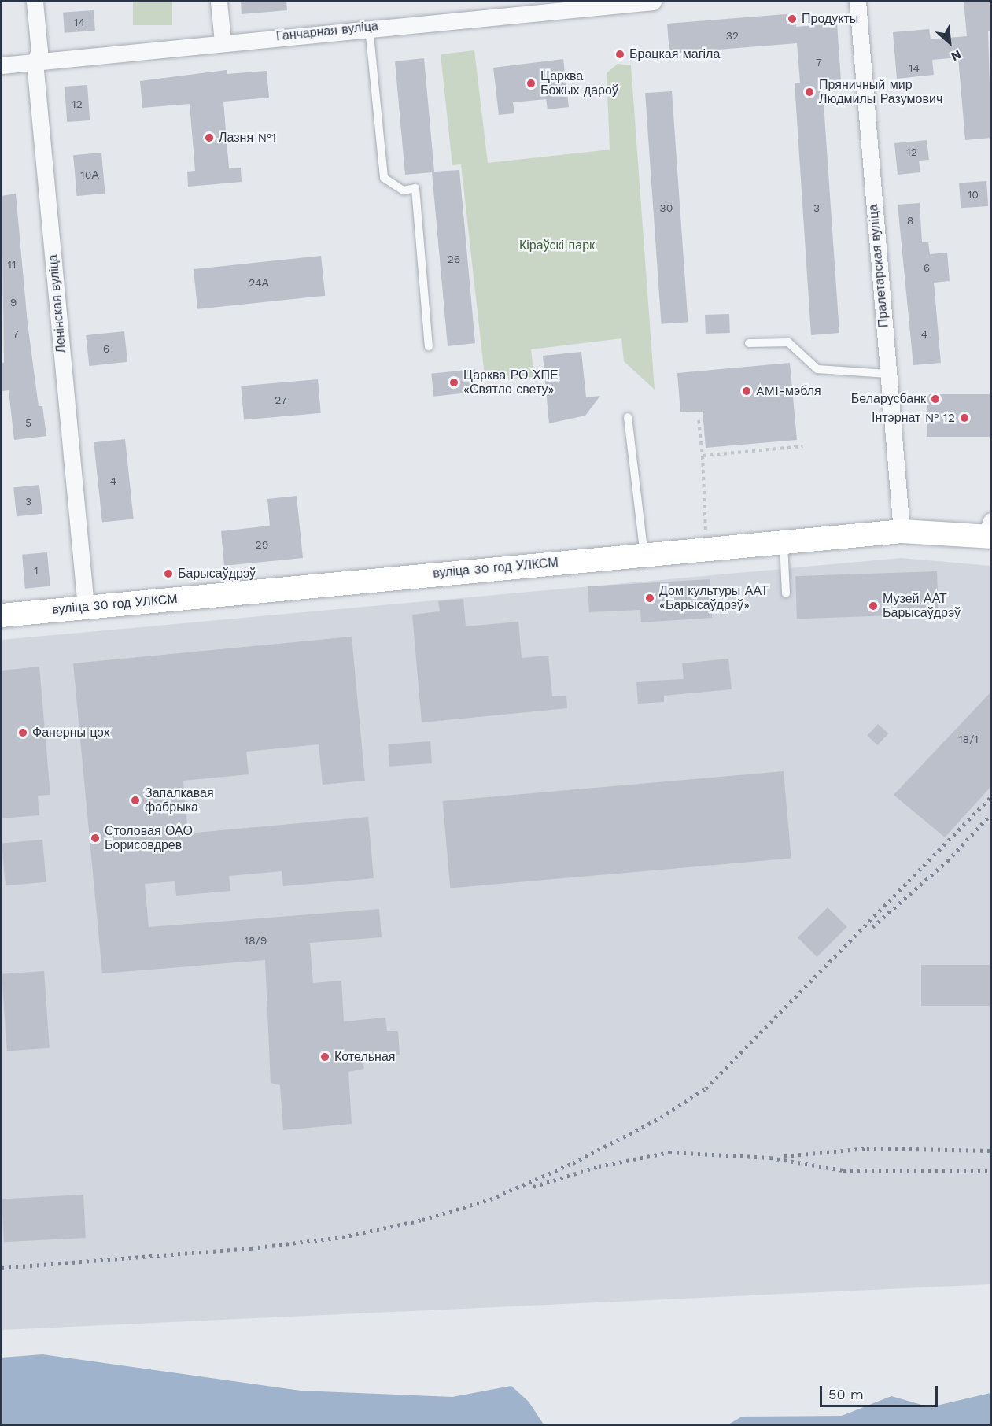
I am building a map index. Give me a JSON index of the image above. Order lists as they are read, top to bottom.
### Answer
{
  "streets": {
    "main road": ["вуліца 30 год УЛКСМ"],
    "street": ["Ганчарная вуліца", "Пралетарская вуліца", "Ленінская вуліца"]
  },
  "crossings": [
    ["Ганчарная вуліца", "Ленінская вуліца"],
    ["Пралетарская вуліца", "вуліца 30 год УЛКСМ"],
    ["Ленінская вуліца", "вуліца 30 год УЛКСМ"]
  ],
  "parks": ["Кіраўскі парк"],
  "places": [
    "Продукты",
    "Брацкая магіла",
    "Царква Божых дароў",
    "Пряничный мир Людмилы Разумович",
    "Лазня №1",
    "Царква РО ХПЕ «Святло свету»",
    "AMI-мэбля",
    "Беларусбанк",
    "Інтэрнат № 12",
    "Барысаўдрэў",
    "Дом культуры ААТ «Барысаўдрэў»",
    "Музей ААТ Барысаўдрэў",
    "Фанерны цэх",
    "Запалкавая фабрыка",
    "Столовая ОАО Борисовдрев",
    "Котельная"
  ],
  "house_numbers": [
    "14",
    "32",
    "7",
    "14",
    "12",
    "12",
    "10А",
    "10",
    "30",
    "3",
    "8",
    "26",
    "11",
    "6",
    "24А",
    "9",
    "7",
    "4",
    "6",
    "27",
    "5",
    "4",
    "3",
    "29",
    "1",
    "18/1",
    "18/9"
  ],
  "scale_bar": "50 m",
  "north": "bottom right"
}
